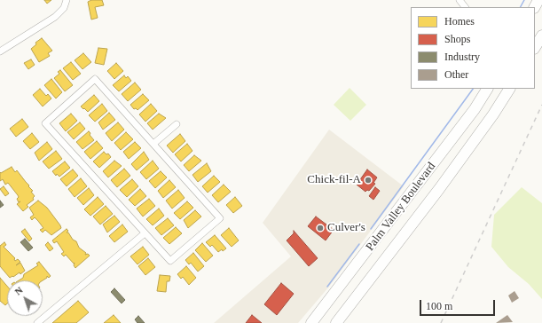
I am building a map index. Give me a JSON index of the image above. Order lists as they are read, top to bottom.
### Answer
{
  "streets": {
    "highway": ["Palm Valley Boulevard"]
  },
  "places": ["Chick-fil-A", "Culver's"],
  "legend": [
    "Homes",
    "Shops",
    "Industry",
    "Other"
  ],
  "scale_bar": "100 m",
  "north": "top left"
}
